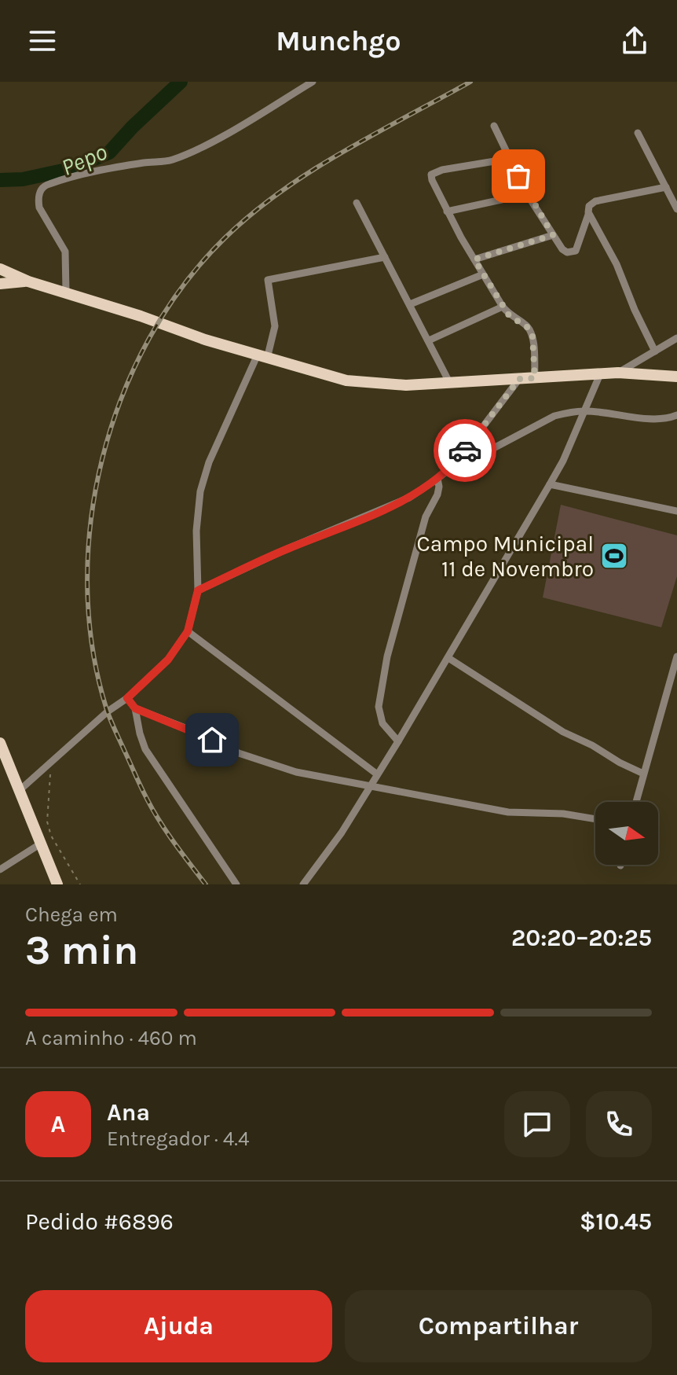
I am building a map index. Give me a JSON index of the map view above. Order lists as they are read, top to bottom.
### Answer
{
  "water": ["Pepo"],
  "places": {
    "sports": ["Campo Municipal 11 de Novembro"]
  },
  "north": "right",
  "page": {
    "header": "Munchgo",
    "heading": ["3 min", "Chega em", "20:20–20:25"],
    "panel": [
      "Ana",
      "Entregador · 4.4",
      "Pedido #6896",
      "$10.45"
    ],
    "bar": "A caminho · 460 m",
    "round": "A",
    "buttons": ["Ajuda", "Compartilhar"]
  }
}
